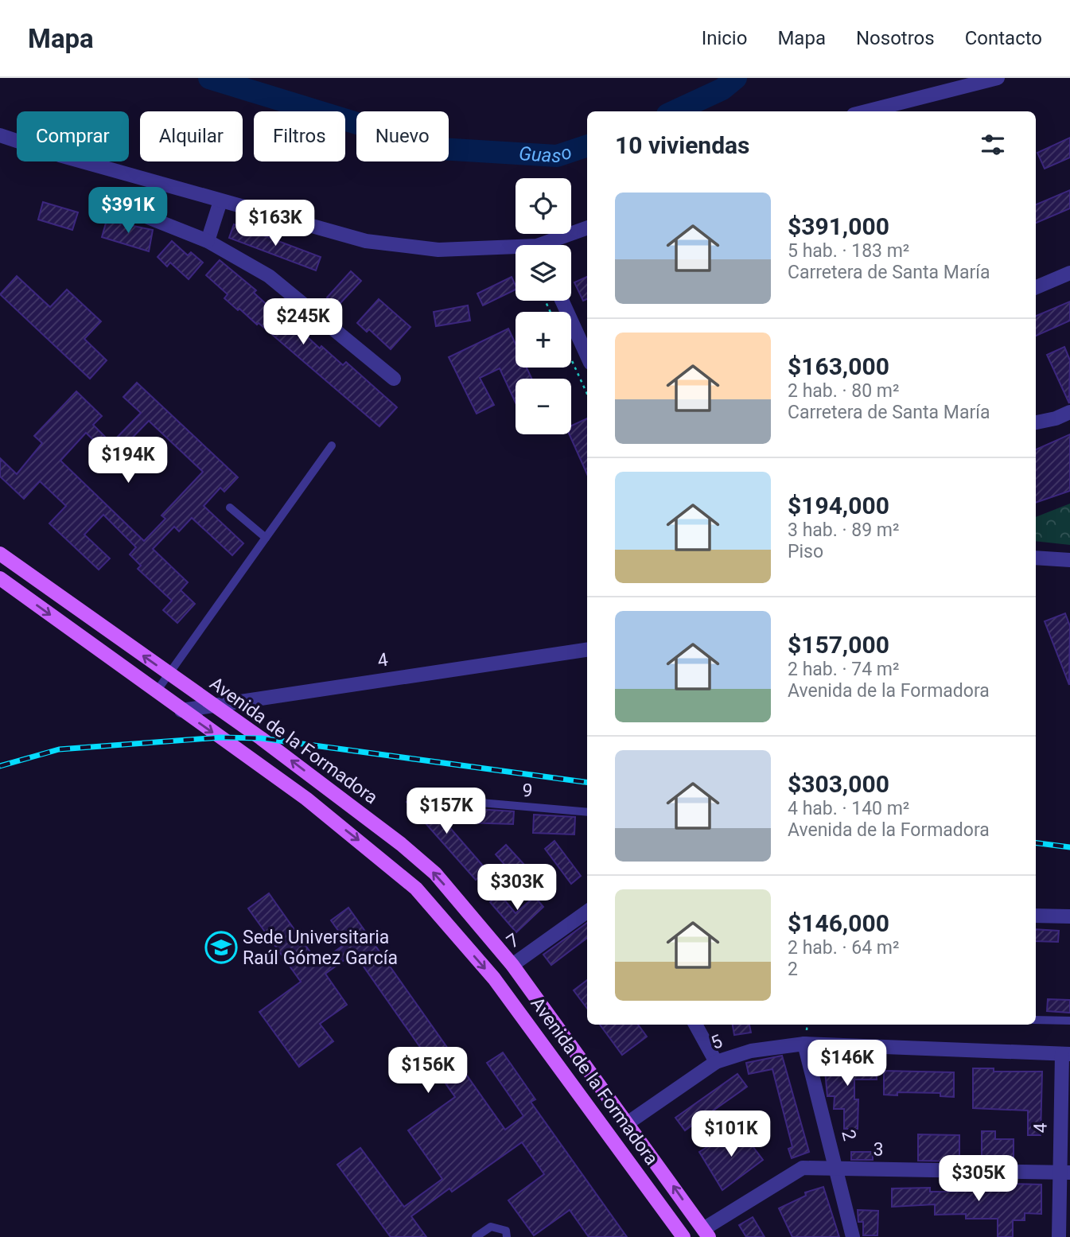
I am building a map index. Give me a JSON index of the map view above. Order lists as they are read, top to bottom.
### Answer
{
  "streets": {
    "main road": ["Avenida de la Formadora"],
    "street": [
      "4",
      "7",
      "5",
      "2",
      "3"
    ],
    "lane": ["9"]
  },
  "crossings": [
    ["4", "Avenida de la Formadora"],
    ["4", "5"],
    ["4", "3"],
    ["Avenida de la Formadora", "7"],
    ["Avenida de la Formadora", "5"],
    ["Avenida de la Formadora", "3"],
    ["5", "2"],
    ["2", "3"]
  ],
  "water": ["Guaso"],
  "places": {
    "school or university": ["Sede Universitaria Raúl Gómez García"]
  },
  "page": {
    "header": "Mapa",
    "nav": [
      "Inicio",
      "Mapa",
      "Nosotros",
      "Contacto"
    ],
    "chip": [
      "Comprar",
      "Alquilar",
      "Filtros",
      "Nuevo"
    ],
    "heading": "10 viviendas",
    "map_buttons": ["+", "−"],
    "list": [
      {
        "name": "$391,000",
        "note": "5 hab. · 183 m² · Carretera de Santa María"
      },
      {
        "name": "$163,000",
        "note": "2 hab. · 80 m² · Carretera de Santa María"
      },
      {
        "name": "$194,000",
        "note": "3 hab. · 89 m² · Piso"
      },
      {
        "name": "$157,000",
        "note": "2 hab. · 74 m² · Avenida de la Formadora"
      },
      {
        "name": "$303,000",
        "note": "4 hab. · 140 m² · Avenida de la Formadora"
      },
      {
        "name": "$146,000",
        "note": "2 hab. · 64 m² · 2"
      }
    ],
    "price": [
      "$391K",
      "$163K",
      "$245K",
      "$194K",
      "$157K",
      "$303K",
      "$146K",
      "$156K",
      "$101K",
      "$305K"
    ]
  }
}
